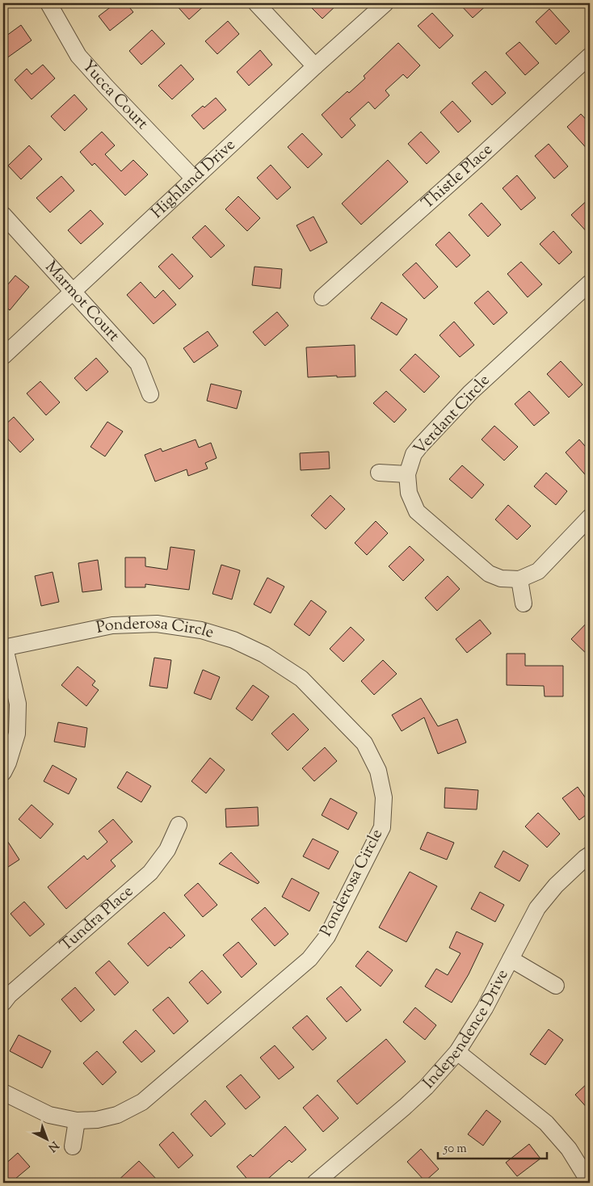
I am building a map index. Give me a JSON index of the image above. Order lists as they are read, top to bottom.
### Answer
{
  "streets": {
    "street": [
      "Yucca Court",
      "Thistle Place",
      "Highland Drive",
      "Marmot Court",
      "Verdant Circle",
      "Ponderosa Circle",
      "Tundra Place",
      "Independence Drive"
    ]
  },
  "crossings": [
    ["Yucca Court", "Highland Drive"],
    ["Highland Drive", "Marmot Court"]
  ],
  "scale_bar": "50 m",
  "north": "bottom right"
}
